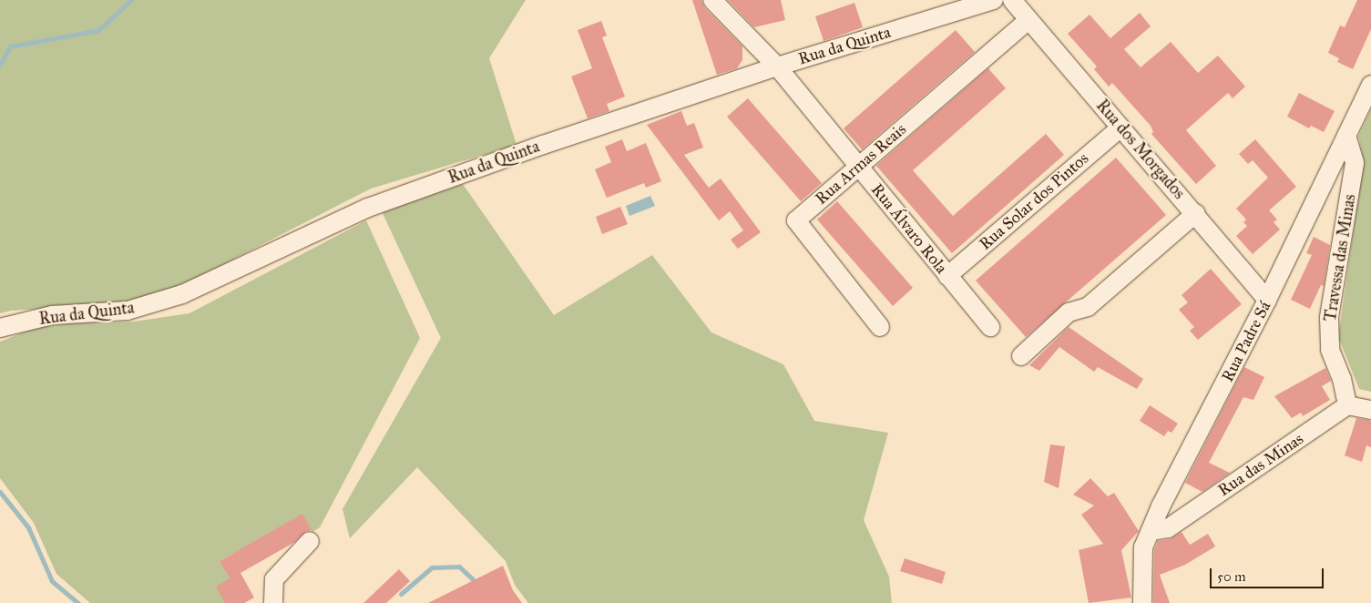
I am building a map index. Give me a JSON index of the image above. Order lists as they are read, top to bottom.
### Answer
{
  "streets": {
    "street": [
      "Rua da Quinta",
      "Rua dos Morgados",
      "Rua Armas Reais",
      "Rua Solar dos Pintos",
      "Rua Álvaro Rola",
      "Travessa das Minas",
      "Rua Padre Sá",
      "Rua das Minas"
    ]
  },
  "crossings": [
    ["Rua da Quinta", "Rua Álvaro Rola"],
    ["Rua dos Morgados", "Rua Armas Reais"],
    ["Rua dos Morgados", "Rua Solar dos Pintos"],
    ["Rua dos Morgados", "Rua Padre Sá"],
    ["Rua Armas Reais", "Rua Álvaro Rola"],
    ["Rua Solar dos Pintos", "Rua Álvaro Rola"],
    ["Travessa das Minas", "Rua Padre Sá"],
    ["Travessa das Minas", "Rua das Minas"],
    ["Rua Padre Sá", "Rua das Minas"]
  ],
  "scale_bar": "50 m"
}
